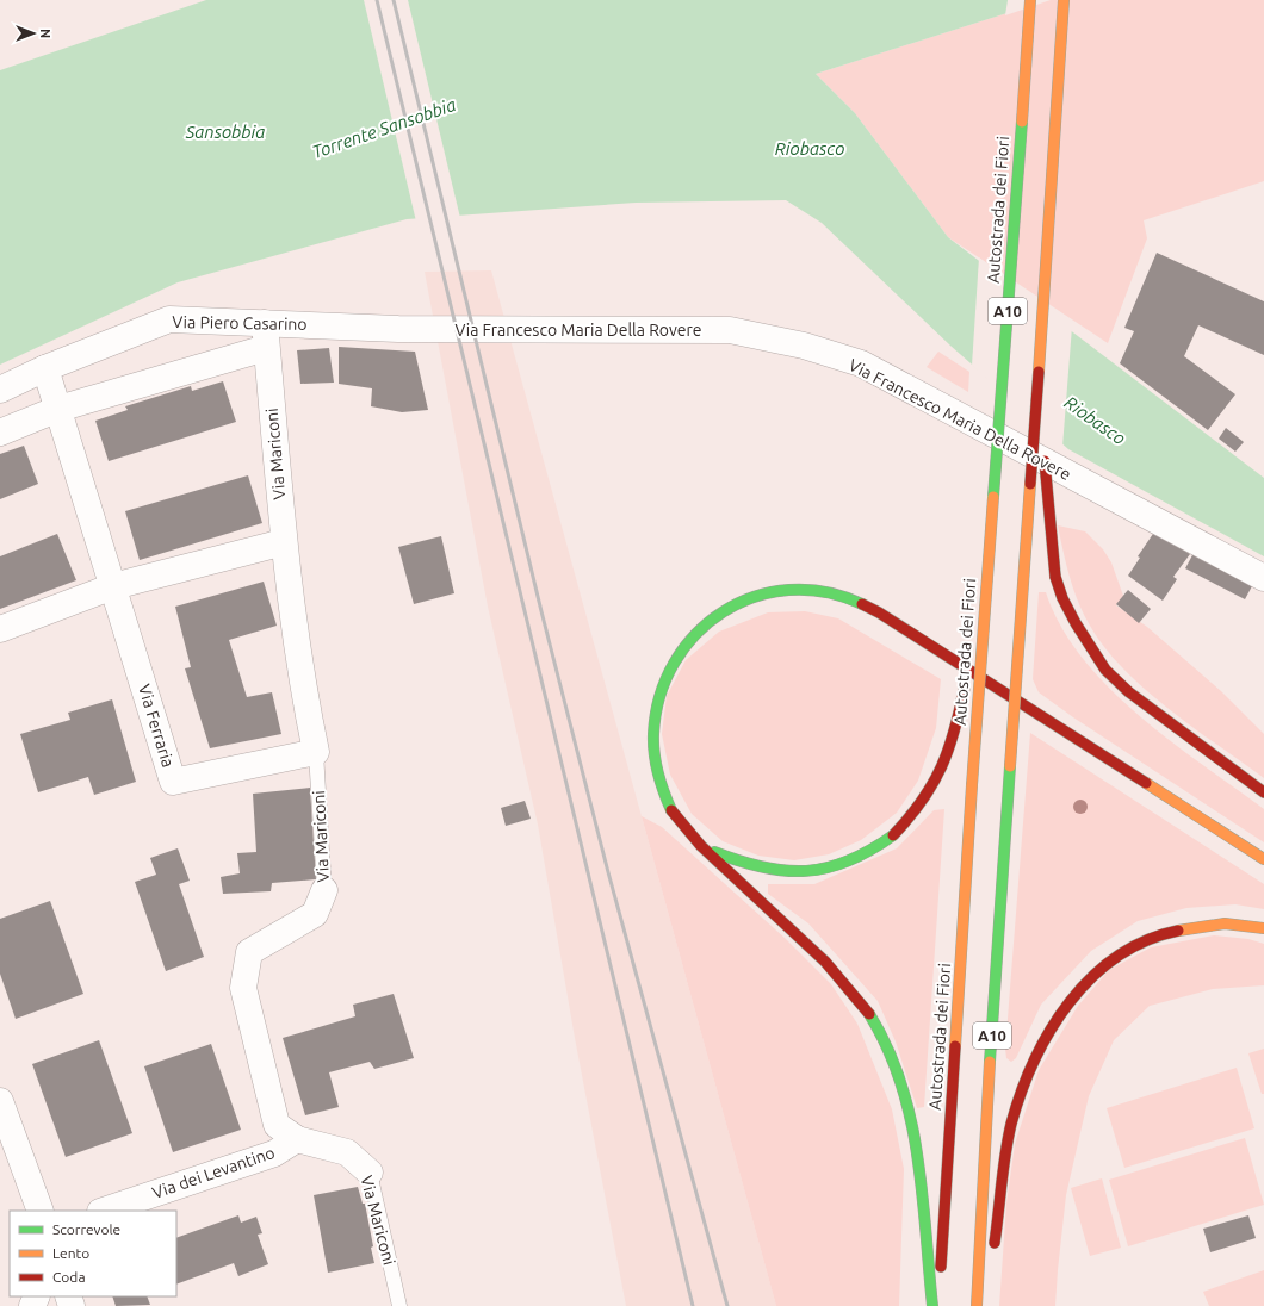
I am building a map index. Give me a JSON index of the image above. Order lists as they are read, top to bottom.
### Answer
{
  "streets": {
    "highway": ["Autostrada dei Fiori", "A10"],
    "street": [
      "Via Piero Casarino",
      "Via Francesco Maria Della Rovere",
      "Via Mariconi",
      "Via Ferraria",
      "Via dei Levantino"
    ]
  },
  "crossings": [
    ["Via Piero Casarino", "Via Francesco Maria Della Rovere"],
    ["Via Piero Casarino", "Via Mariconi"],
    ["Via Piero Casarino", "Via Ferraria"],
    ["Via Mariconi", "Via Ferraria"],
    ["Via Mariconi", "Via dei Levantino"]
  ],
  "water": ["Torrente Sansobbia", "Sansobbia", "Riobasco"],
  "legend": ["Scorrevole", "Lento", "Coda"],
  "north": "right"
}
